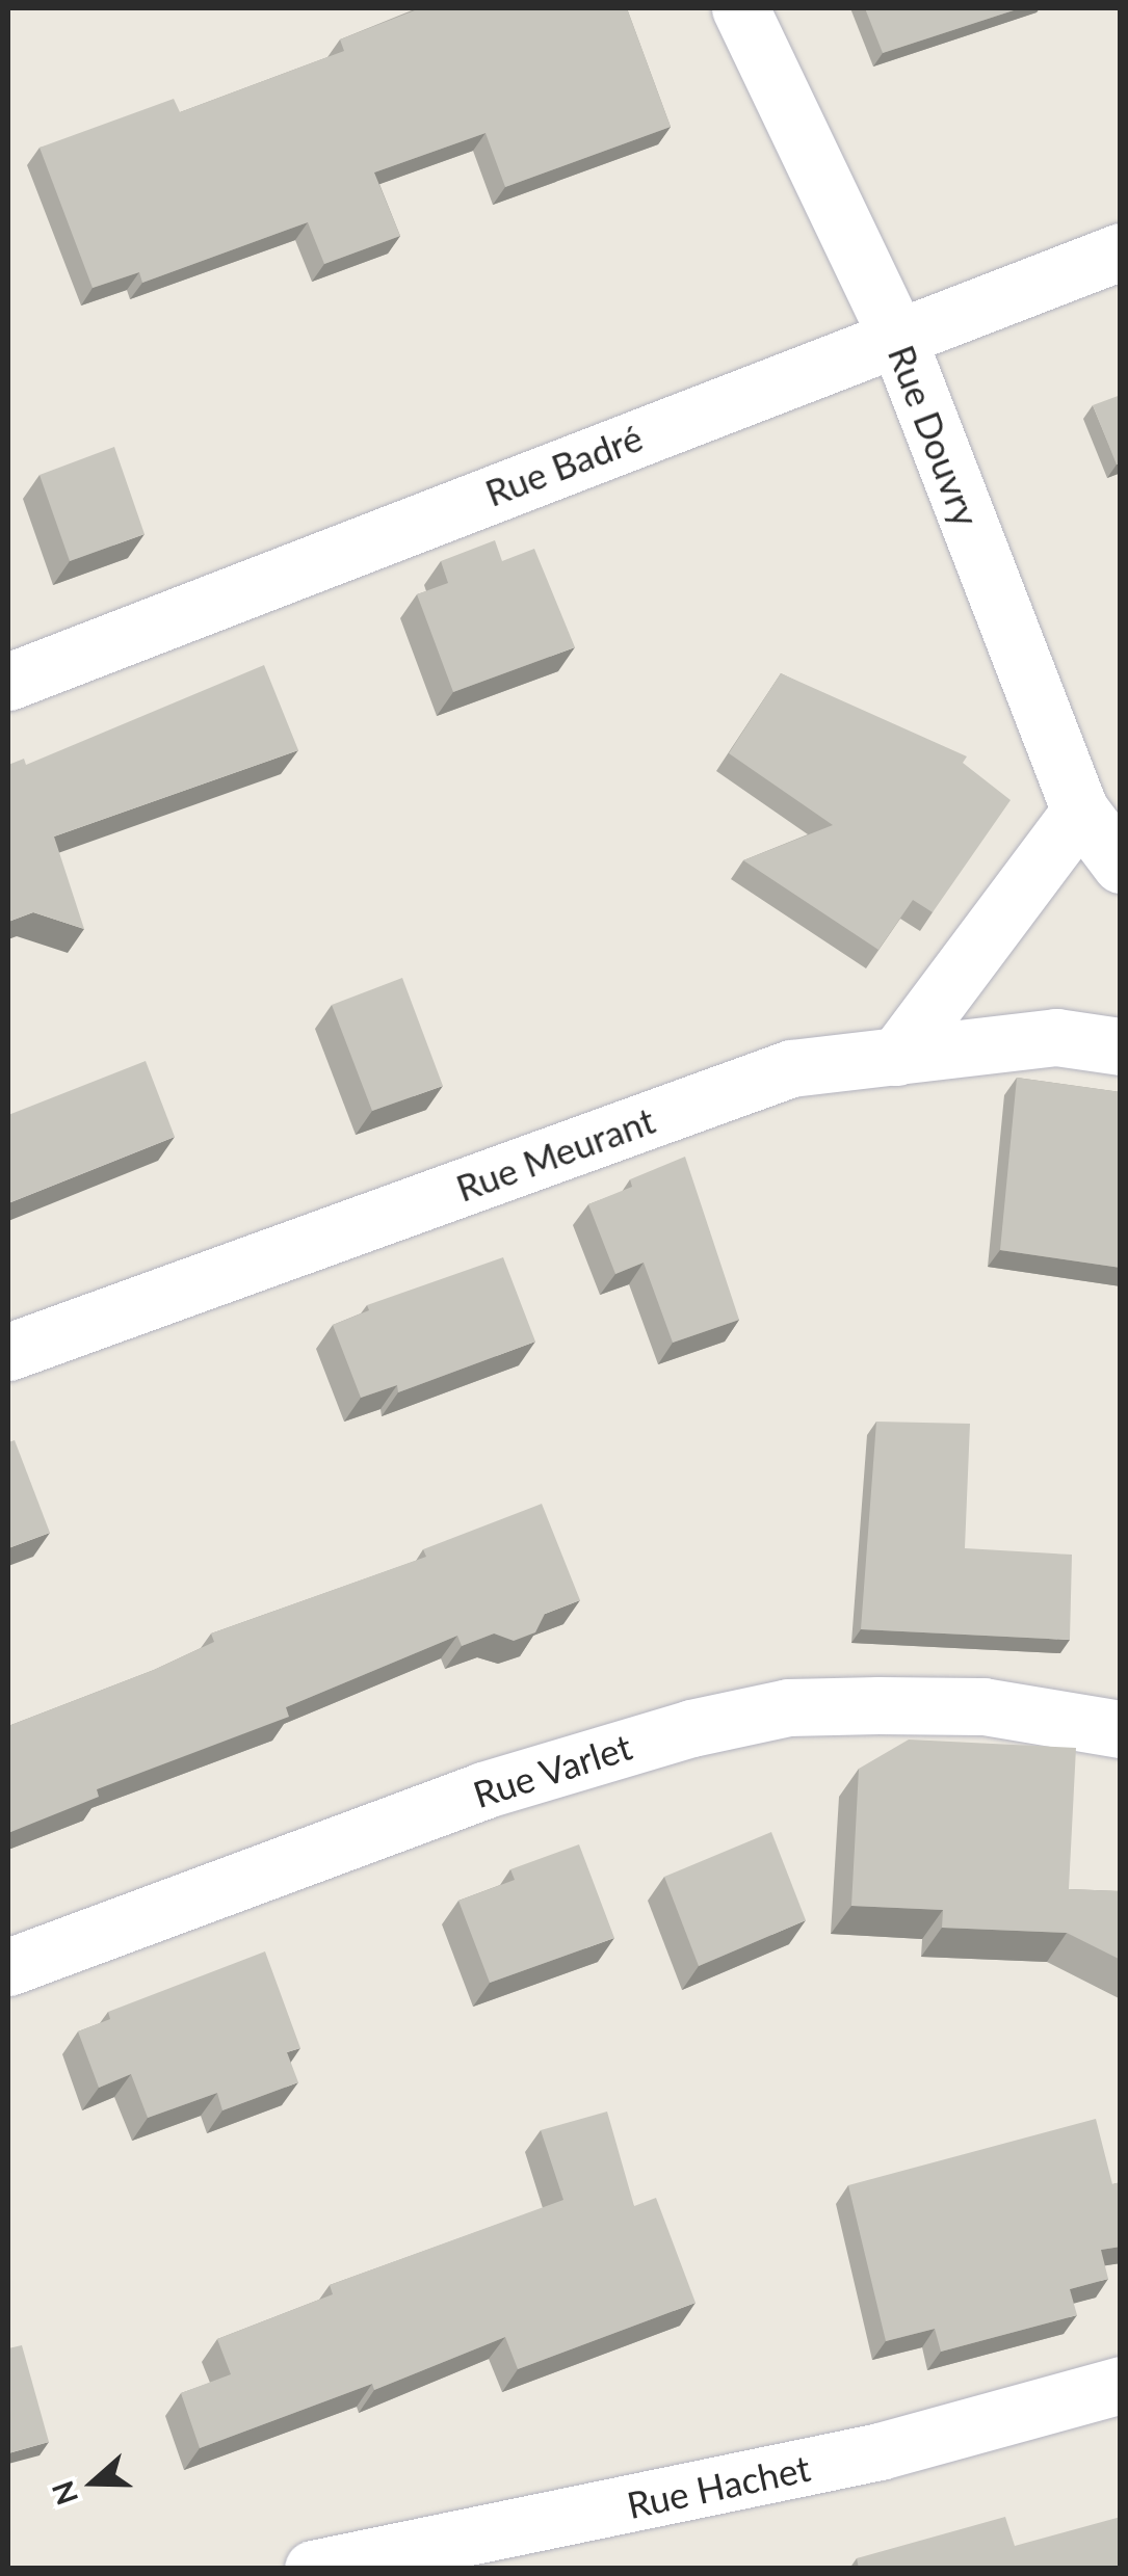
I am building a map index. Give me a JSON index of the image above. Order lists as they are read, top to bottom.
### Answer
{
  "streets": {
    "street": [
      "Rue Douvry",
      "Rue Badré",
      "Rue Meurant",
      "Rue Varlet",
      "Rue Hachet"
    ]
  },
  "crossings": [
    ["Rue Douvry", "Rue Badré"]
  ],
  "north": "left"
}
